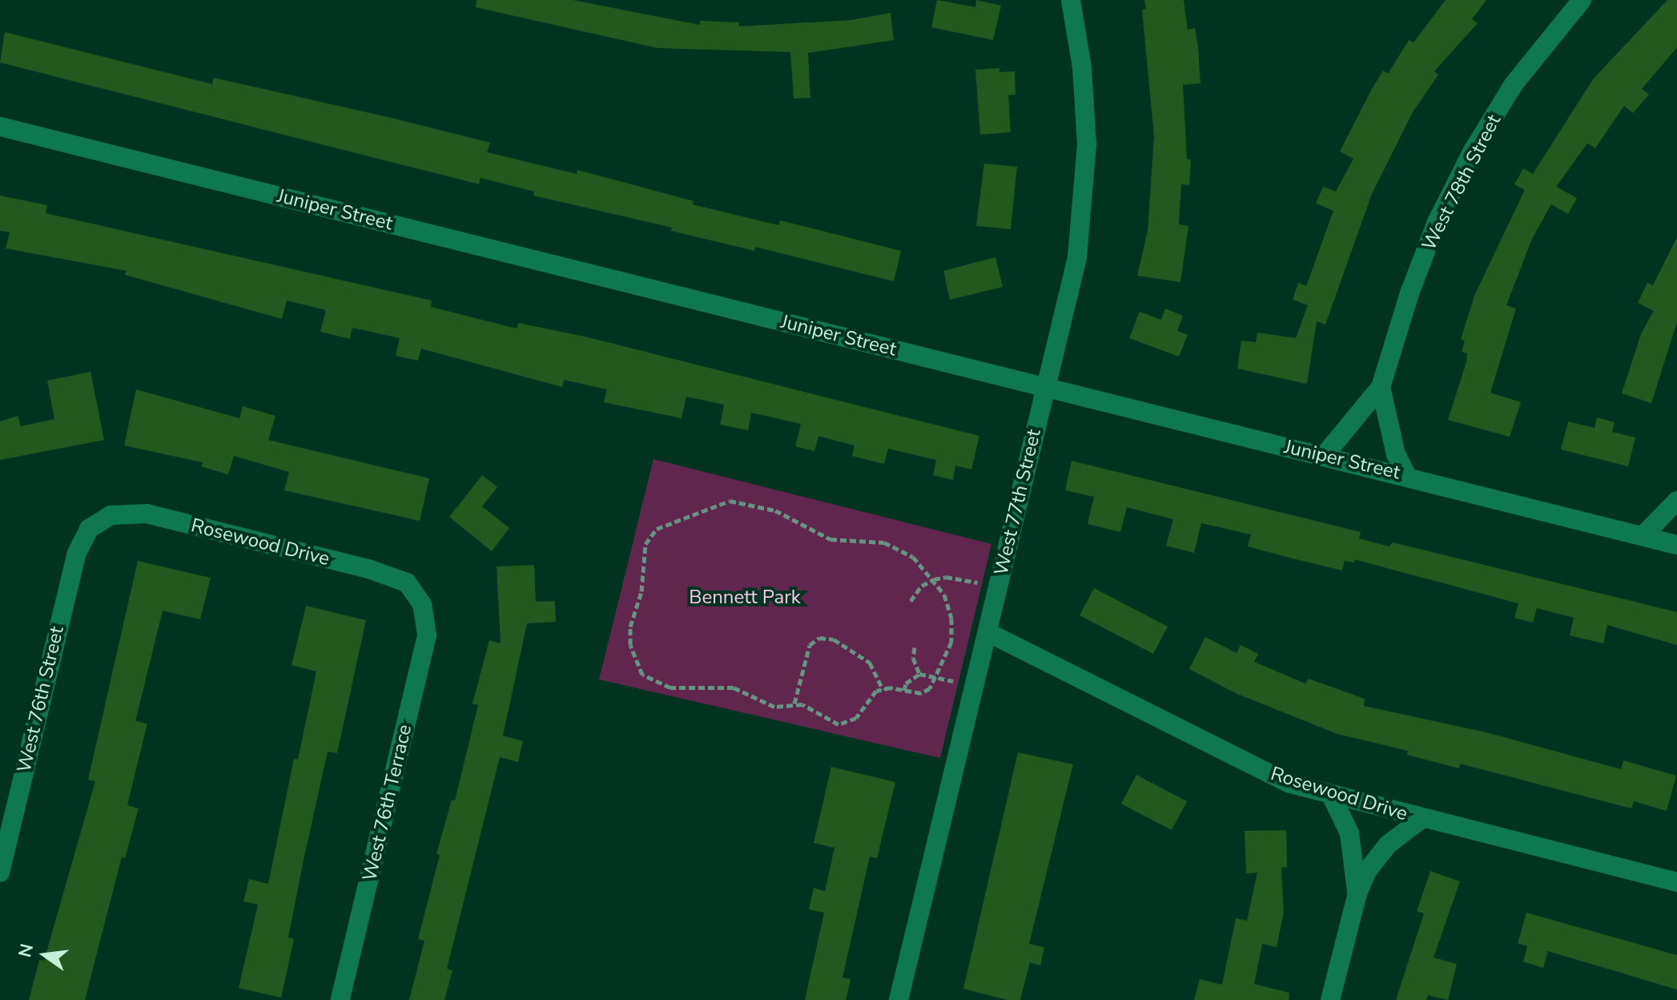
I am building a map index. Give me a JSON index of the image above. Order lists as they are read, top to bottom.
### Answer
{
  "streets": {
    "street": [
      "West 78th Street",
      "Juniper Street",
      "West 77th Street",
      "Rosewood Drive",
      "West 76th Street",
      "West 76th Terrace"
    ]
  },
  "crossings": [
    ["West 78th Street", "Juniper Street"],
    ["Juniper Street", "West 77th Street"],
    ["West 77th Street", "Rosewood Drive"],
    ["Rosewood Drive", "West 76th Street"],
    ["Rosewood Drive", "West 76th Terrace"]
  ],
  "parks": ["Bennett Park"],
  "north": "left"
}
